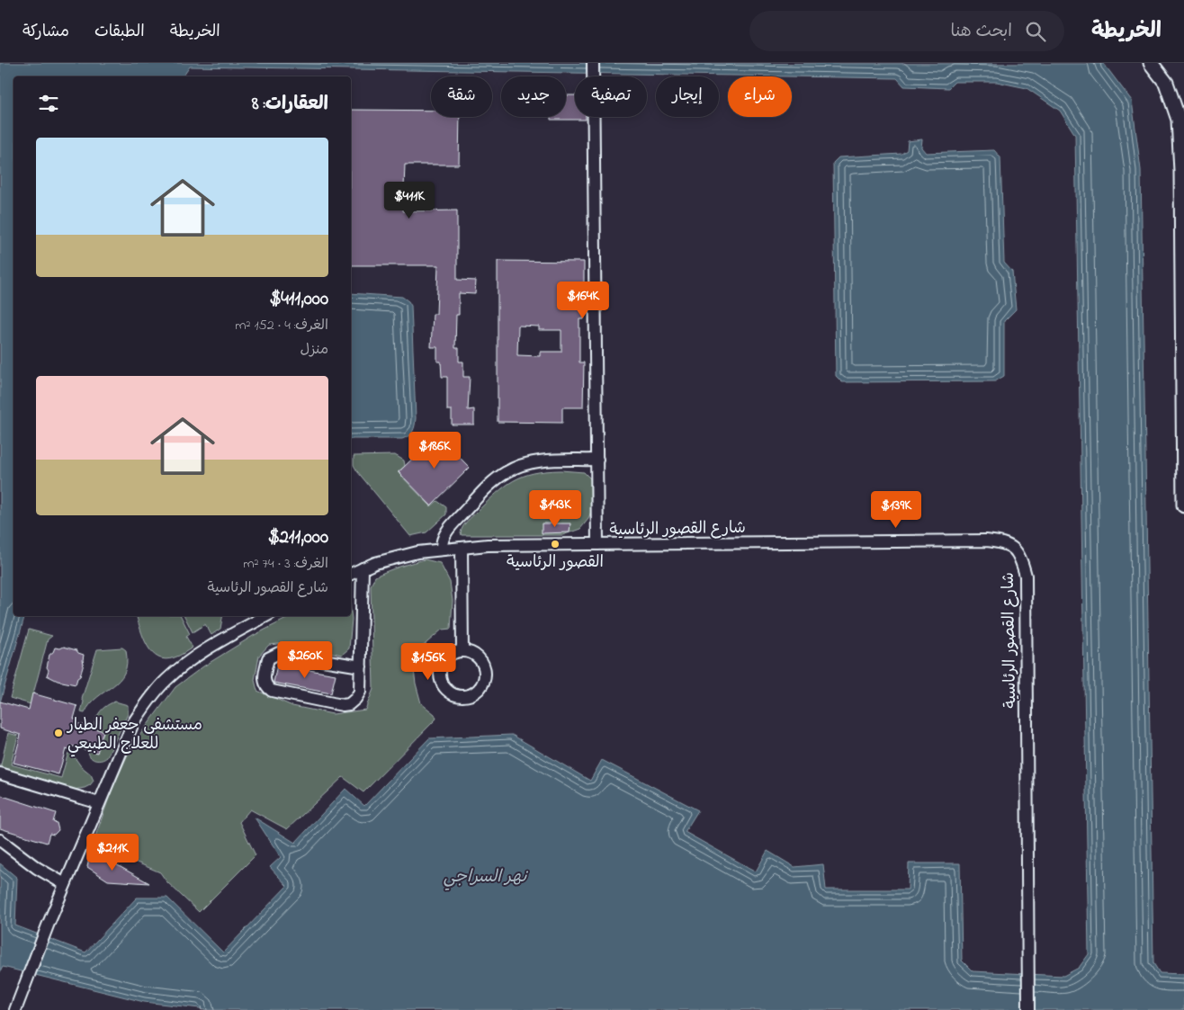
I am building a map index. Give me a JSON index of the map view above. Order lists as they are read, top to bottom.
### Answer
{
  "streets": {
    "street": ["شارع القصور الرئاسية"]
  },
  "water": ["نهر السراجي"],
  "places": ["القصور الرئاسية", "مستشفى جعفر الطيار للعلاج الطبيعي"],
  "page": {
    "header": "الخريطة",
    "search": "ابحث هنا",
    "nav": ["الخريطة", "الطبقات", "مشاركة"],
    "chip": [
      "شراء",
      "إيجار",
      "تصفية",
      "جديد",
      "شقة"
    ],
    "heading": "العقارات: 8",
    "list": [
      {
        "name": "$411,000",
        "note": "الغرف: 4 · 152 m² · منزل"
      },
      {
        "name": "$211,000",
        "note": "الغرف: 3 · 74 m² · شارع القصور الرئاسية"
      }
    ],
    "price": [
      "$411K",
      "$164K",
      "$186K",
      "$143K",
      "$139K",
      "$260K",
      "$156K",
      "$211K"
    ]
  }
}
